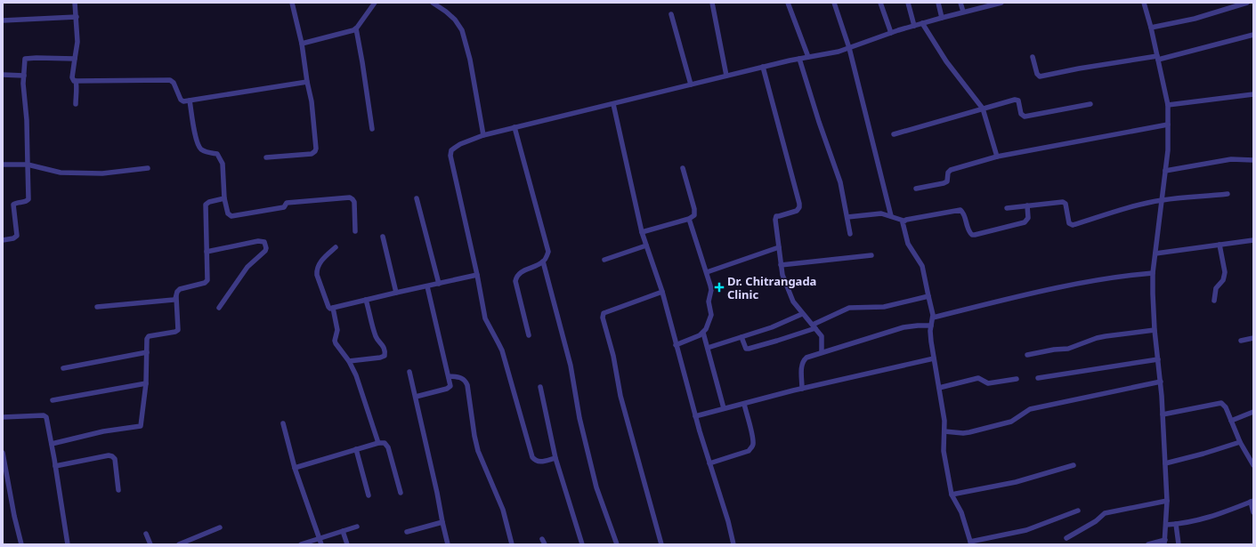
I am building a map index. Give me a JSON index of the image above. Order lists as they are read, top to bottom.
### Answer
{
  "places": {
    "health": ["Dr. Chitrangada Clinic"]
  }
}
